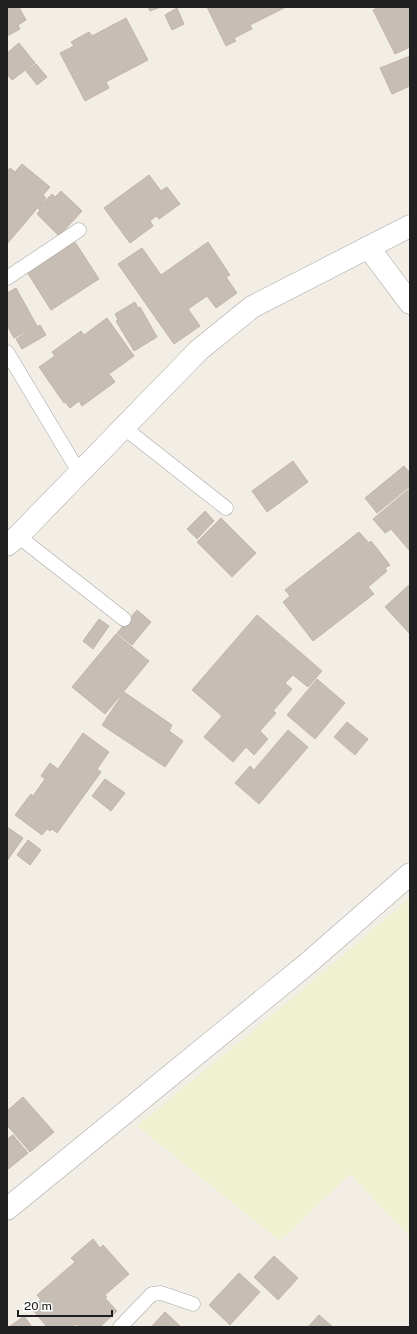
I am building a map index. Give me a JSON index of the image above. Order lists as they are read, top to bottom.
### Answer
{
  "scale_bar": "20 m"
}
